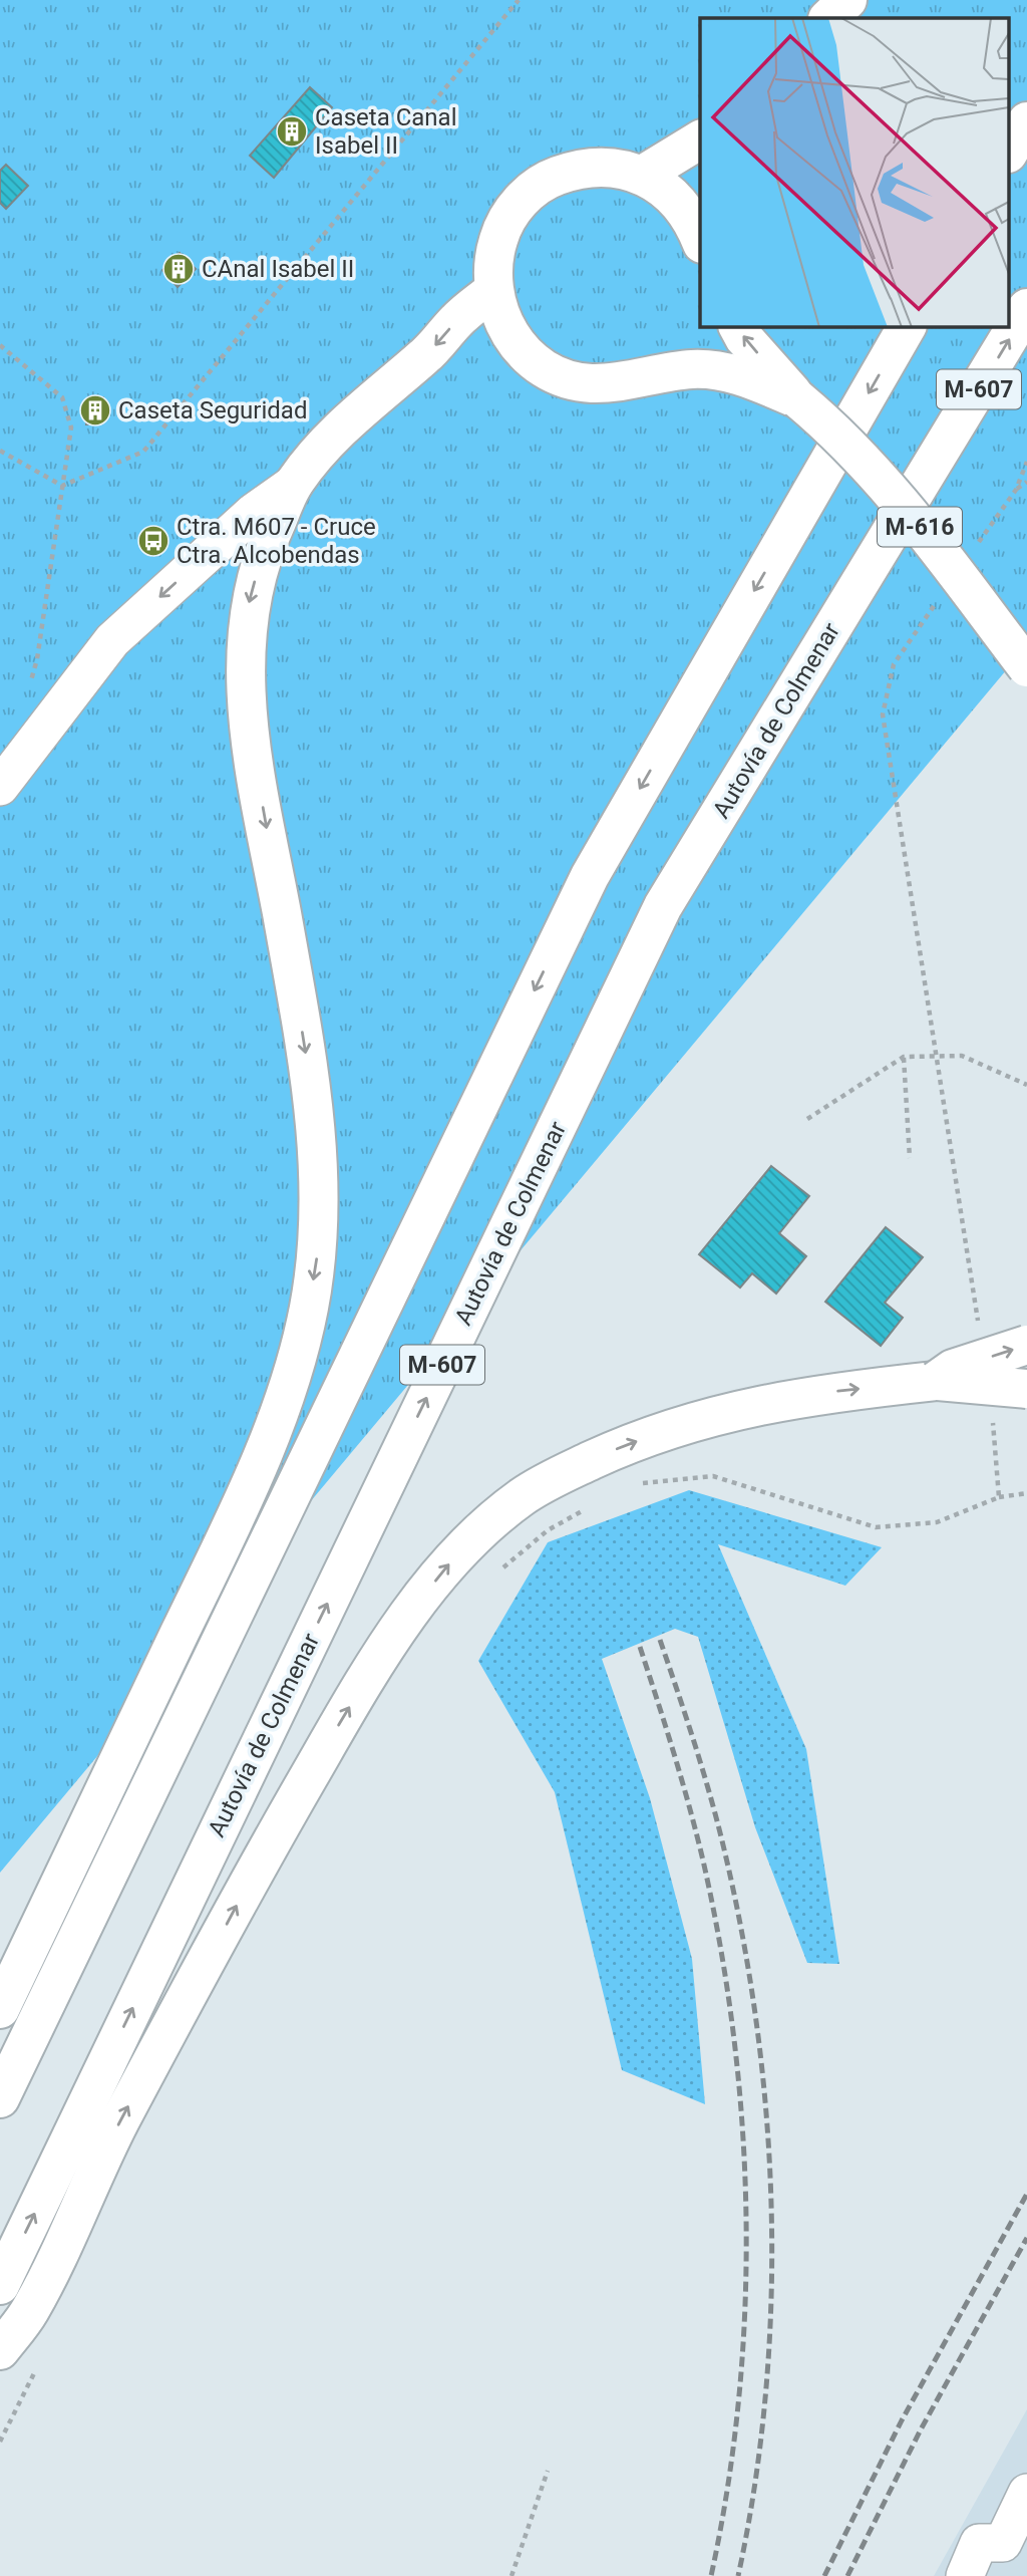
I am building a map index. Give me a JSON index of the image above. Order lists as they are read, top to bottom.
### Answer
{
  "streets": {
    "highway": ["M-607", "M-616", "Autovía de Colmenar"]
  },
  "places": {
    "building": ["Caseta Canal Isabel II", "CAnal Isabel II", "Caseta Seguridad"],
    "bus stop": ["Ctra. M607 - Cruce Ctra. Alcobendas"]
  }
}
